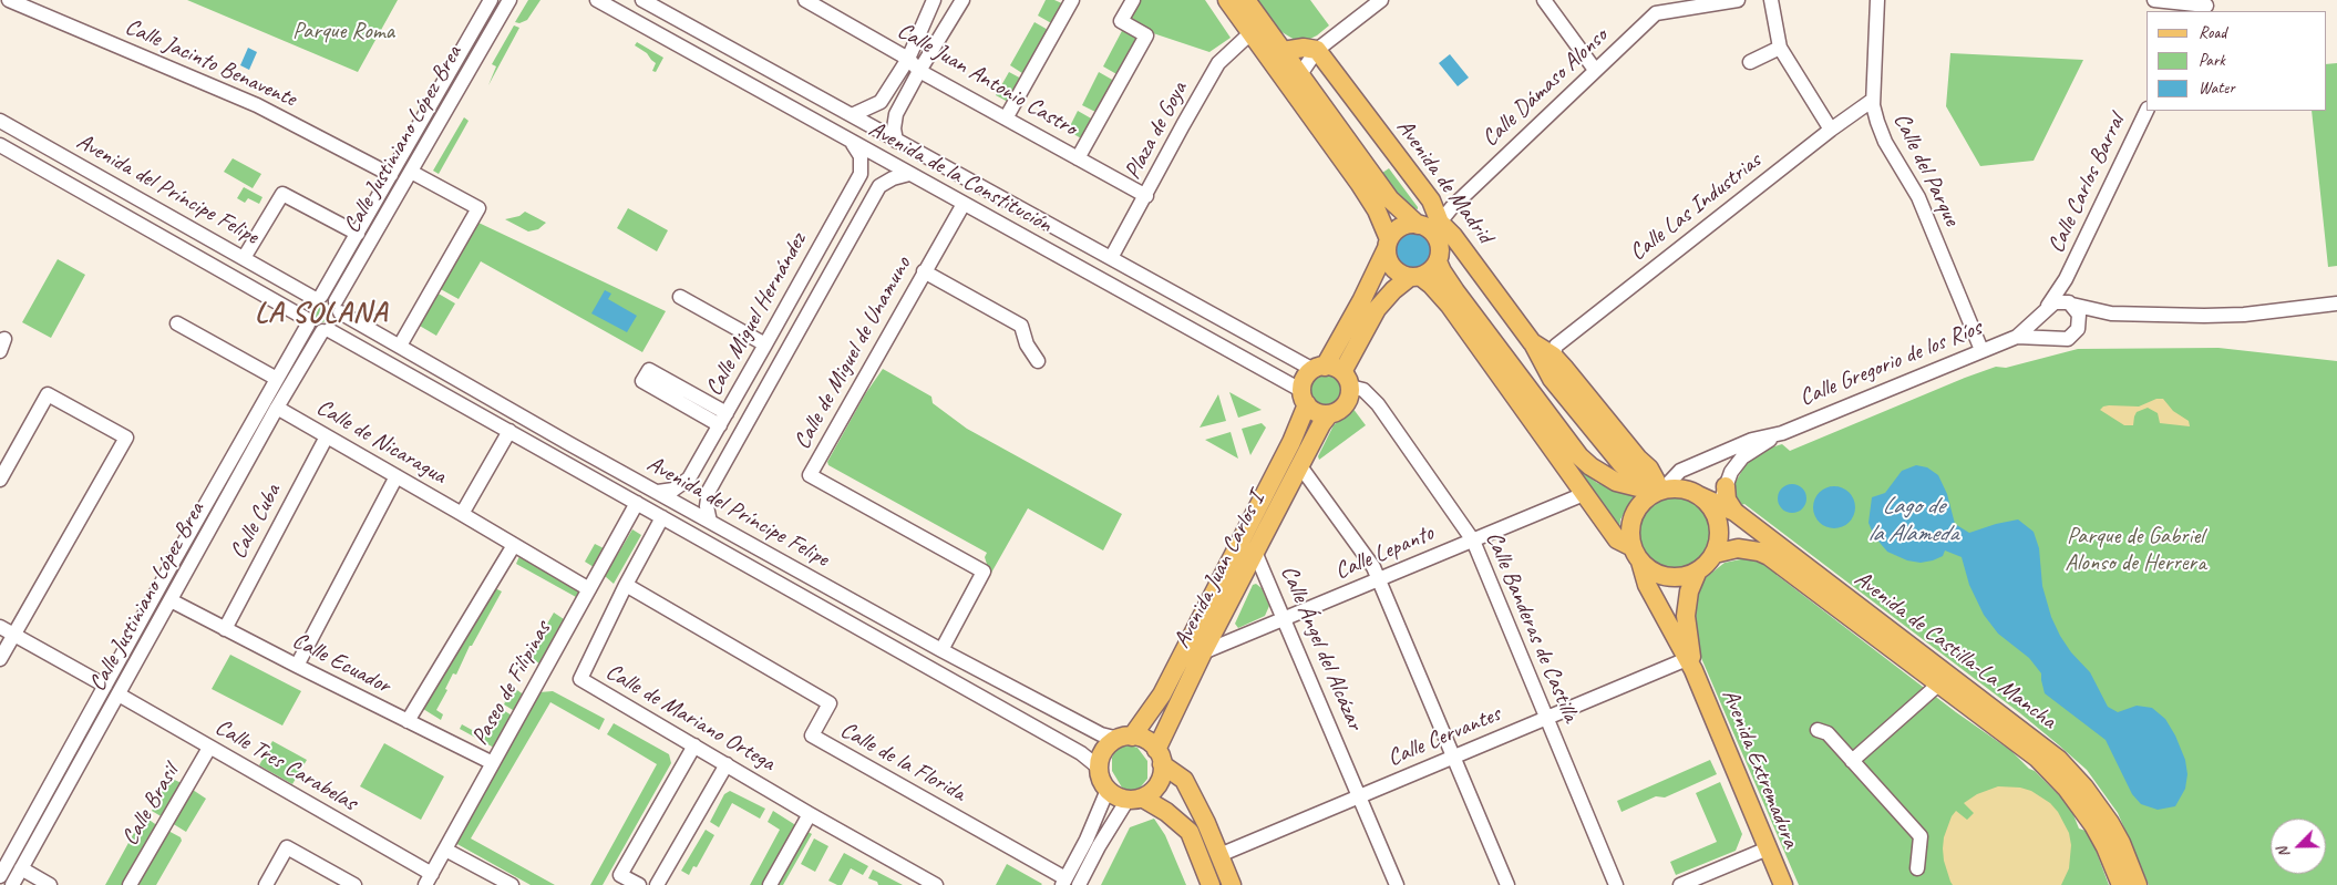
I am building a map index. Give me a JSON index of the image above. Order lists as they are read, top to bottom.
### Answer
{
  "streets": {
    "main road": [
      "Avenida de Madrid",
      "Avenida Juan Carlos I",
      "Avenida de Castilla-La Mancha",
      "Avenida Extremadura"
    ],
    "street": [
      "Calle Jacinto Benavente",
      "Calle Juan Antonio Castro",
      "Calle Dámaso Alonso",
      "Plaza de Goya",
      "Calle Justiniano López Brea",
      "Calle del Parque",
      "Avenida de la Constitución",
      "Calle Carlos Barral",
      "Avenida del Príncipe Felipe",
      "Calle Las Industrias",
      "Calle Miguel Hernández",
      "Calle de Miguel de Unamuno",
      "Calle Gregorio de los Ríos",
      "Calle de Nicaragua",
      "Calle Cuba",
      "Calle Lepanto",
      "Calle Banderas de Castilla",
      "Calle Ángel del Alcázar",
      "Calle Ecuador",
      "Paseo de Filipinas",
      "Calle de Mariano Ortega",
      "Calle Cervantes",
      "Calle de la Florida",
      "Calle Tres Carabelas",
      "Calle Brasil"
    ]
  },
  "crossings": [
    ["Calle Jacinto Benavente", "Calle Justiniano López Brea"],
    ["Calle Juan Antonio Castro", "Plaza de Goya"],
    ["Calle Dámaso Alonso", "Avenida de Madrid"],
    ["Calle Dámaso Alonso", "Avenida Juan Carlos I"],
    ["Plaza de Goya", "Avenida de la Constitución"],
    ["Calle Justiniano López Brea", "Avenida del Príncipe Felipe"],
    ["Calle Justiniano López Brea", "Calle de Nicaragua"],
    ["Calle Justiniano López Brea", "Calle Ecuador"],
    ["Calle Justiniano López Brea", "Calle Tres Carabelas"],
    ["Calle del Parque", "Calle Las Industrias"],
    ["Calle del Parque", "Calle Gregorio de los Ríos"],
    ["Avenida de la Constitución", "Calle Miguel Hernández"],
    ["Avenida de la Constitución", "Calle de Miguel de Unamuno"],
    ["Avenida de la Constitución", "Avenida Juan Carlos I"],
    ["Avenida de la Constitución", "Calle Banderas de Castilla"],
    ["Avenida de Madrid", "Calle Las Industrias"],
    ["Avenida de Madrid", "Avenida Juan Carlos I"],
    ["Avenida de Madrid", "Avenida de Castilla-La Mancha"],
    ["Avenida de Madrid", "Avenida Extremadura"],
    ["Calle Carlos Barral", "Calle Gregorio de los Ríos"],
    ["Avenida del Príncipe Felipe", "Calle Miguel Hernández"],
    ["Avenida del Príncipe Felipe", "Calle de Miguel de Unamuno"],
    ["Avenida del Príncipe Felipe", "Calle de Nicaragua"],
    ["Avenida del Príncipe Felipe", "Avenida Juan Carlos I"],
    ["Avenida del Príncipe Felipe", "Paseo de Filipinas"],
    ["Avenida del Príncipe Felipe", "Calle de Mariano Ortega"],
    ["Calle de Nicaragua", "Calle Cuba"],
    ["Calle de Nicaragua", "Paseo de Filipinas"],
    ["Calle Cuba", "Calle Ecuador"],
    ["Calle Lepanto", "Avenida Juan Carlos I"],
    ["Calle Lepanto", "Calle Banderas de Castilla"],
    ["Calle Lepanto", "Calle Ángel del Alcázar"],
    ["Avenida Juan Carlos I", "Calle Banderas de Castilla"],
    ["Avenida Juan Carlos I", "Calle Ángel del Alcázar"],
    ["Calle Banderas de Castilla", "Calle Cervantes"],
    ["Calle Ángel del Alcázar", "Calle Cervantes"],
    ["Avenida de Castilla-La Mancha", "Avenida Extremadura"],
    ["Calle Ecuador", "Paseo de Filipinas"],
    ["Paseo de Filipinas", "Calle Tres Carabelas"],
    ["Calle de Mariano Ortega", "Calle de la Florida"],
    ["Calle Cervantes", "Avenida Extremadura"],
    ["Calle Tres Carabelas", "Calle Brasil"]
  ],
  "districts": ["LA SOLANA"],
  "water": ["Lago de la Alameda"],
  "parks": ["Parque Roma", "Parque de Gabriel Alonso de Herrera"],
  "legend": ["Road", "Park", "Water"],
  "north": "bottom left"
}
